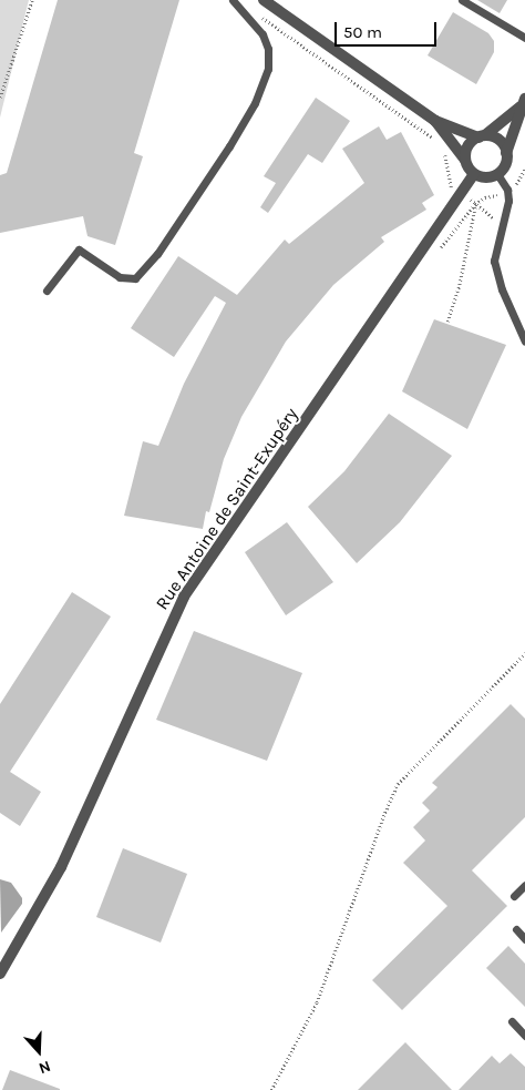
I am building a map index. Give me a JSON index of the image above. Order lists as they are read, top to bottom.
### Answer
{
  "streets": {
    "street": ["Rue Antoine de Saint-Exupéry"]
  },
  "scale_bar": "50 m",
  "north": "bottom"
}
